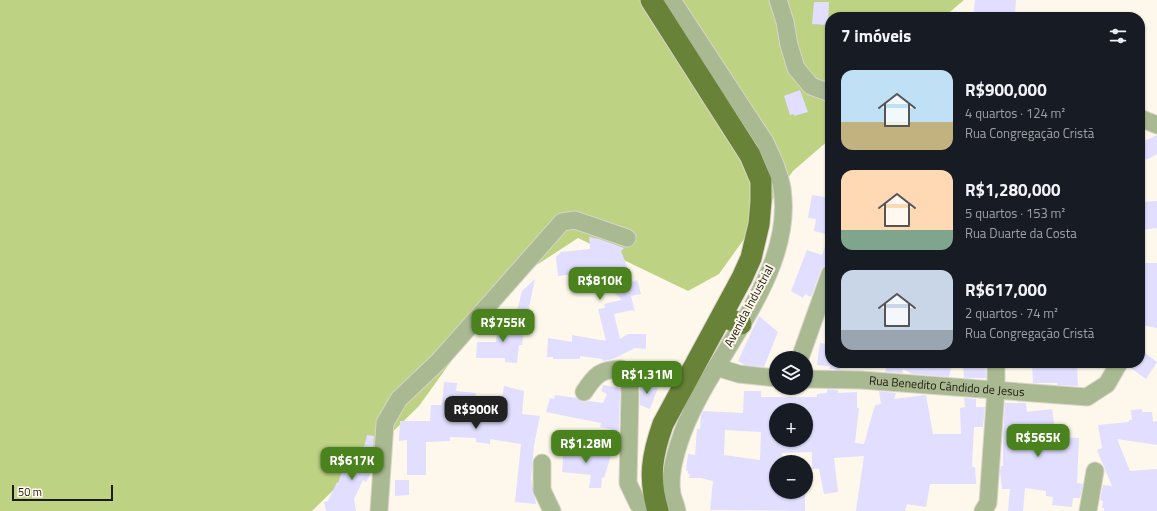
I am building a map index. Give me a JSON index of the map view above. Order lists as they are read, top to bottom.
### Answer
{
  "streets": {
    "main road": ["Avenida Industrial"],
    "street": ["Rua Benedito Cândido de Jesus"]
  },
  "scale_bar": "50 m",
  "page": {
    "heading": "7 imóveis",
    "list": [
      {
        "name": "R$900,000",
        "note": "4 quartos · 124 m² · Rua Congregação Cristã"
      },
      {
        "name": "R$1,280,000",
        "note": "5 quartos · 153 m² · Rua Duarte da Costa"
      },
      {
        "name": "R$617,000",
        "note": "2 quartos · 74 m² · Rua Congregação Cristã"
      }
    ],
    "price": [
      "R$810K",
      "R$755K",
      "R$1.31M",
      "R$900K",
      "R$565K",
      "R$1.28M",
      "R$617K"
    ],
    "map_buttons": ["+", "−"],
    "scale": "50 m"
  }
}
